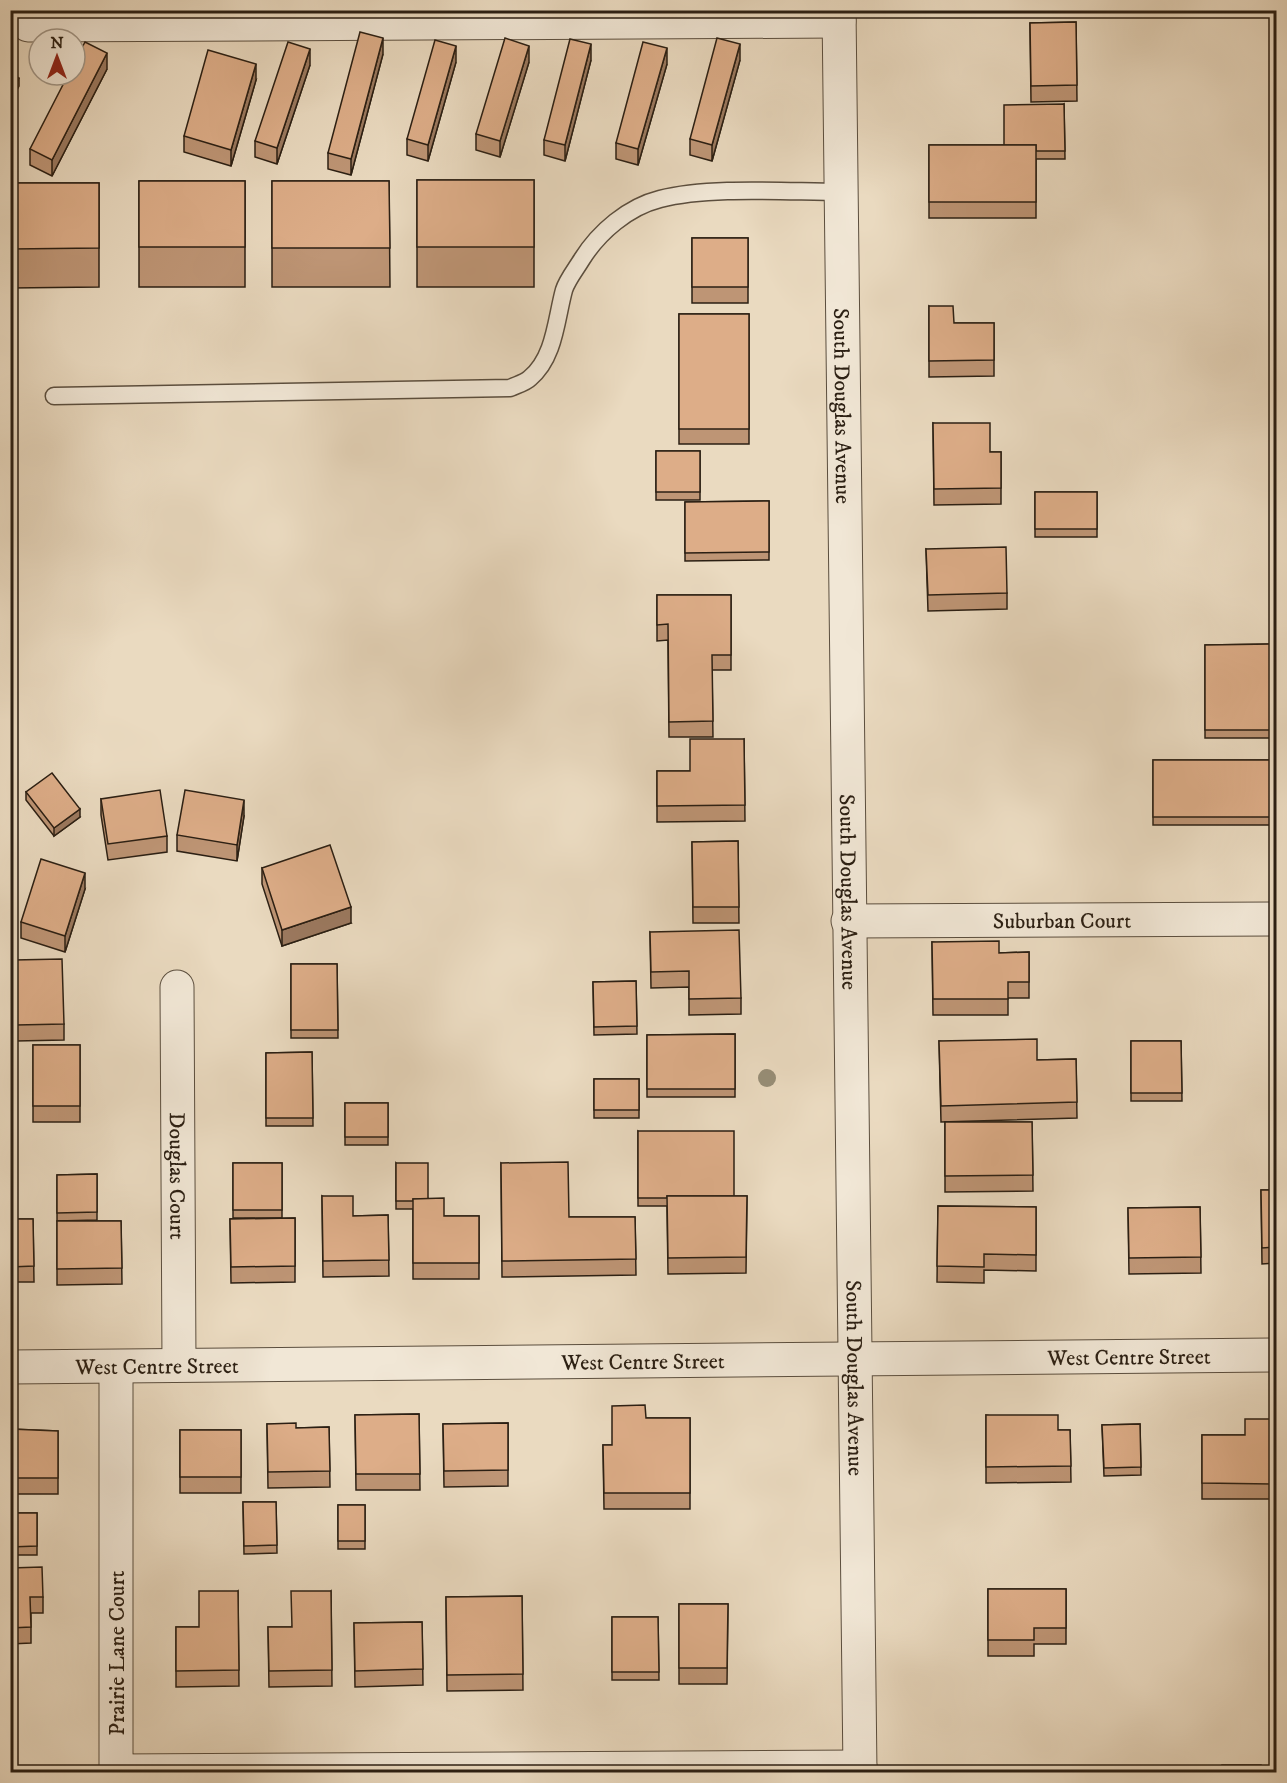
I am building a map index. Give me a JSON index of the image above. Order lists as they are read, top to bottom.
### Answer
{
  "streets": {
    "street": [
      "South Douglas Avenue",
      "Suburban Court",
      "Douglas Court",
      "West Centre Street",
      "Prairie Lane Court"
    ]
  },
  "crossings": [
    ["South Douglas Avenue", "Suburban Court"],
    ["South Douglas Avenue", "West Centre Street"],
    ["South Douglas Avenue", "Prairie Lane Court"],
    ["Douglas Court", "West Centre Street"],
    ["West Centre Street", "Prairie Lane Court"]
  ],
  "north": "top"
}
